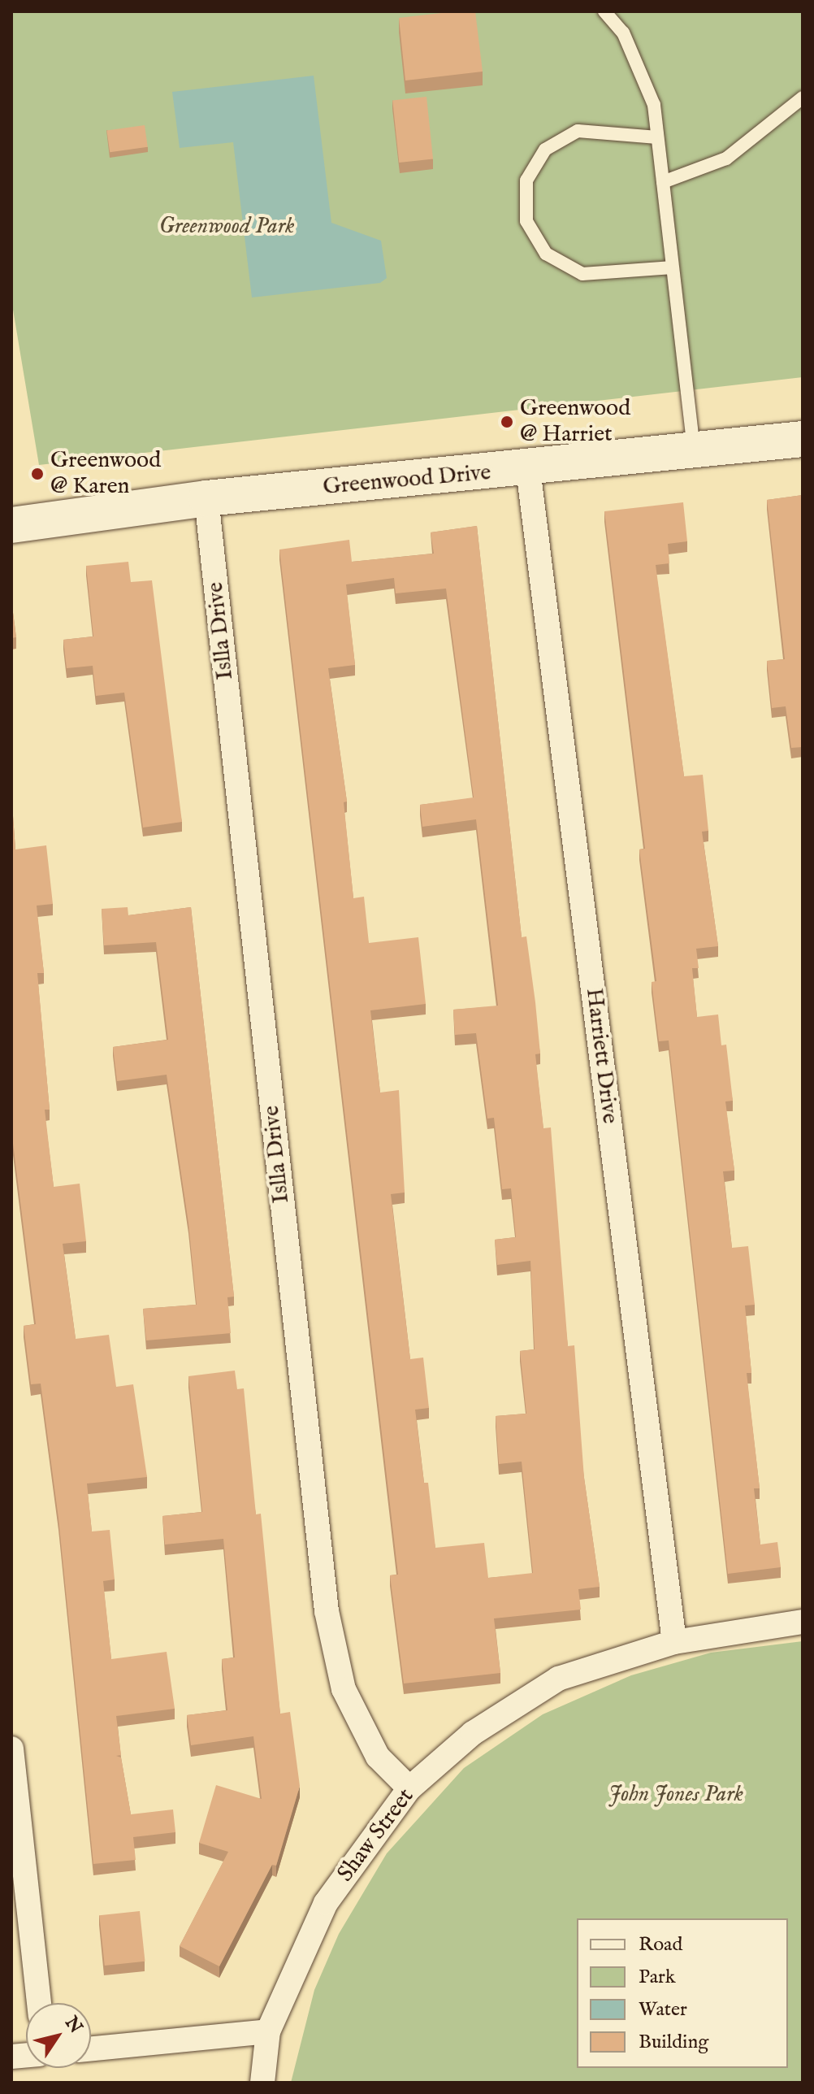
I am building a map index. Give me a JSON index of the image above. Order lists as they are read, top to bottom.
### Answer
{
  "streets": {
    "main road": ["Greenwood Drive"],
    "street": ["Islla Drive", "Harriett Drive", "Shaw Street"]
  },
  "crossings": [
    ["Greenwood Drive", "Islla Drive"],
    ["Greenwood Drive", "Harriett Drive"],
    ["Islla Drive", "Shaw Street"],
    ["Harriett Drive", "Shaw Street"]
  ],
  "parks": ["Greenwood Park", "John Jones Park"],
  "places": ["Greenwood @ Harriet", "Greenwood @ Karen"],
  "legend": [
    "Road",
    "Park",
    "Water",
    "Building"
  ],
  "north": "top right"
}
